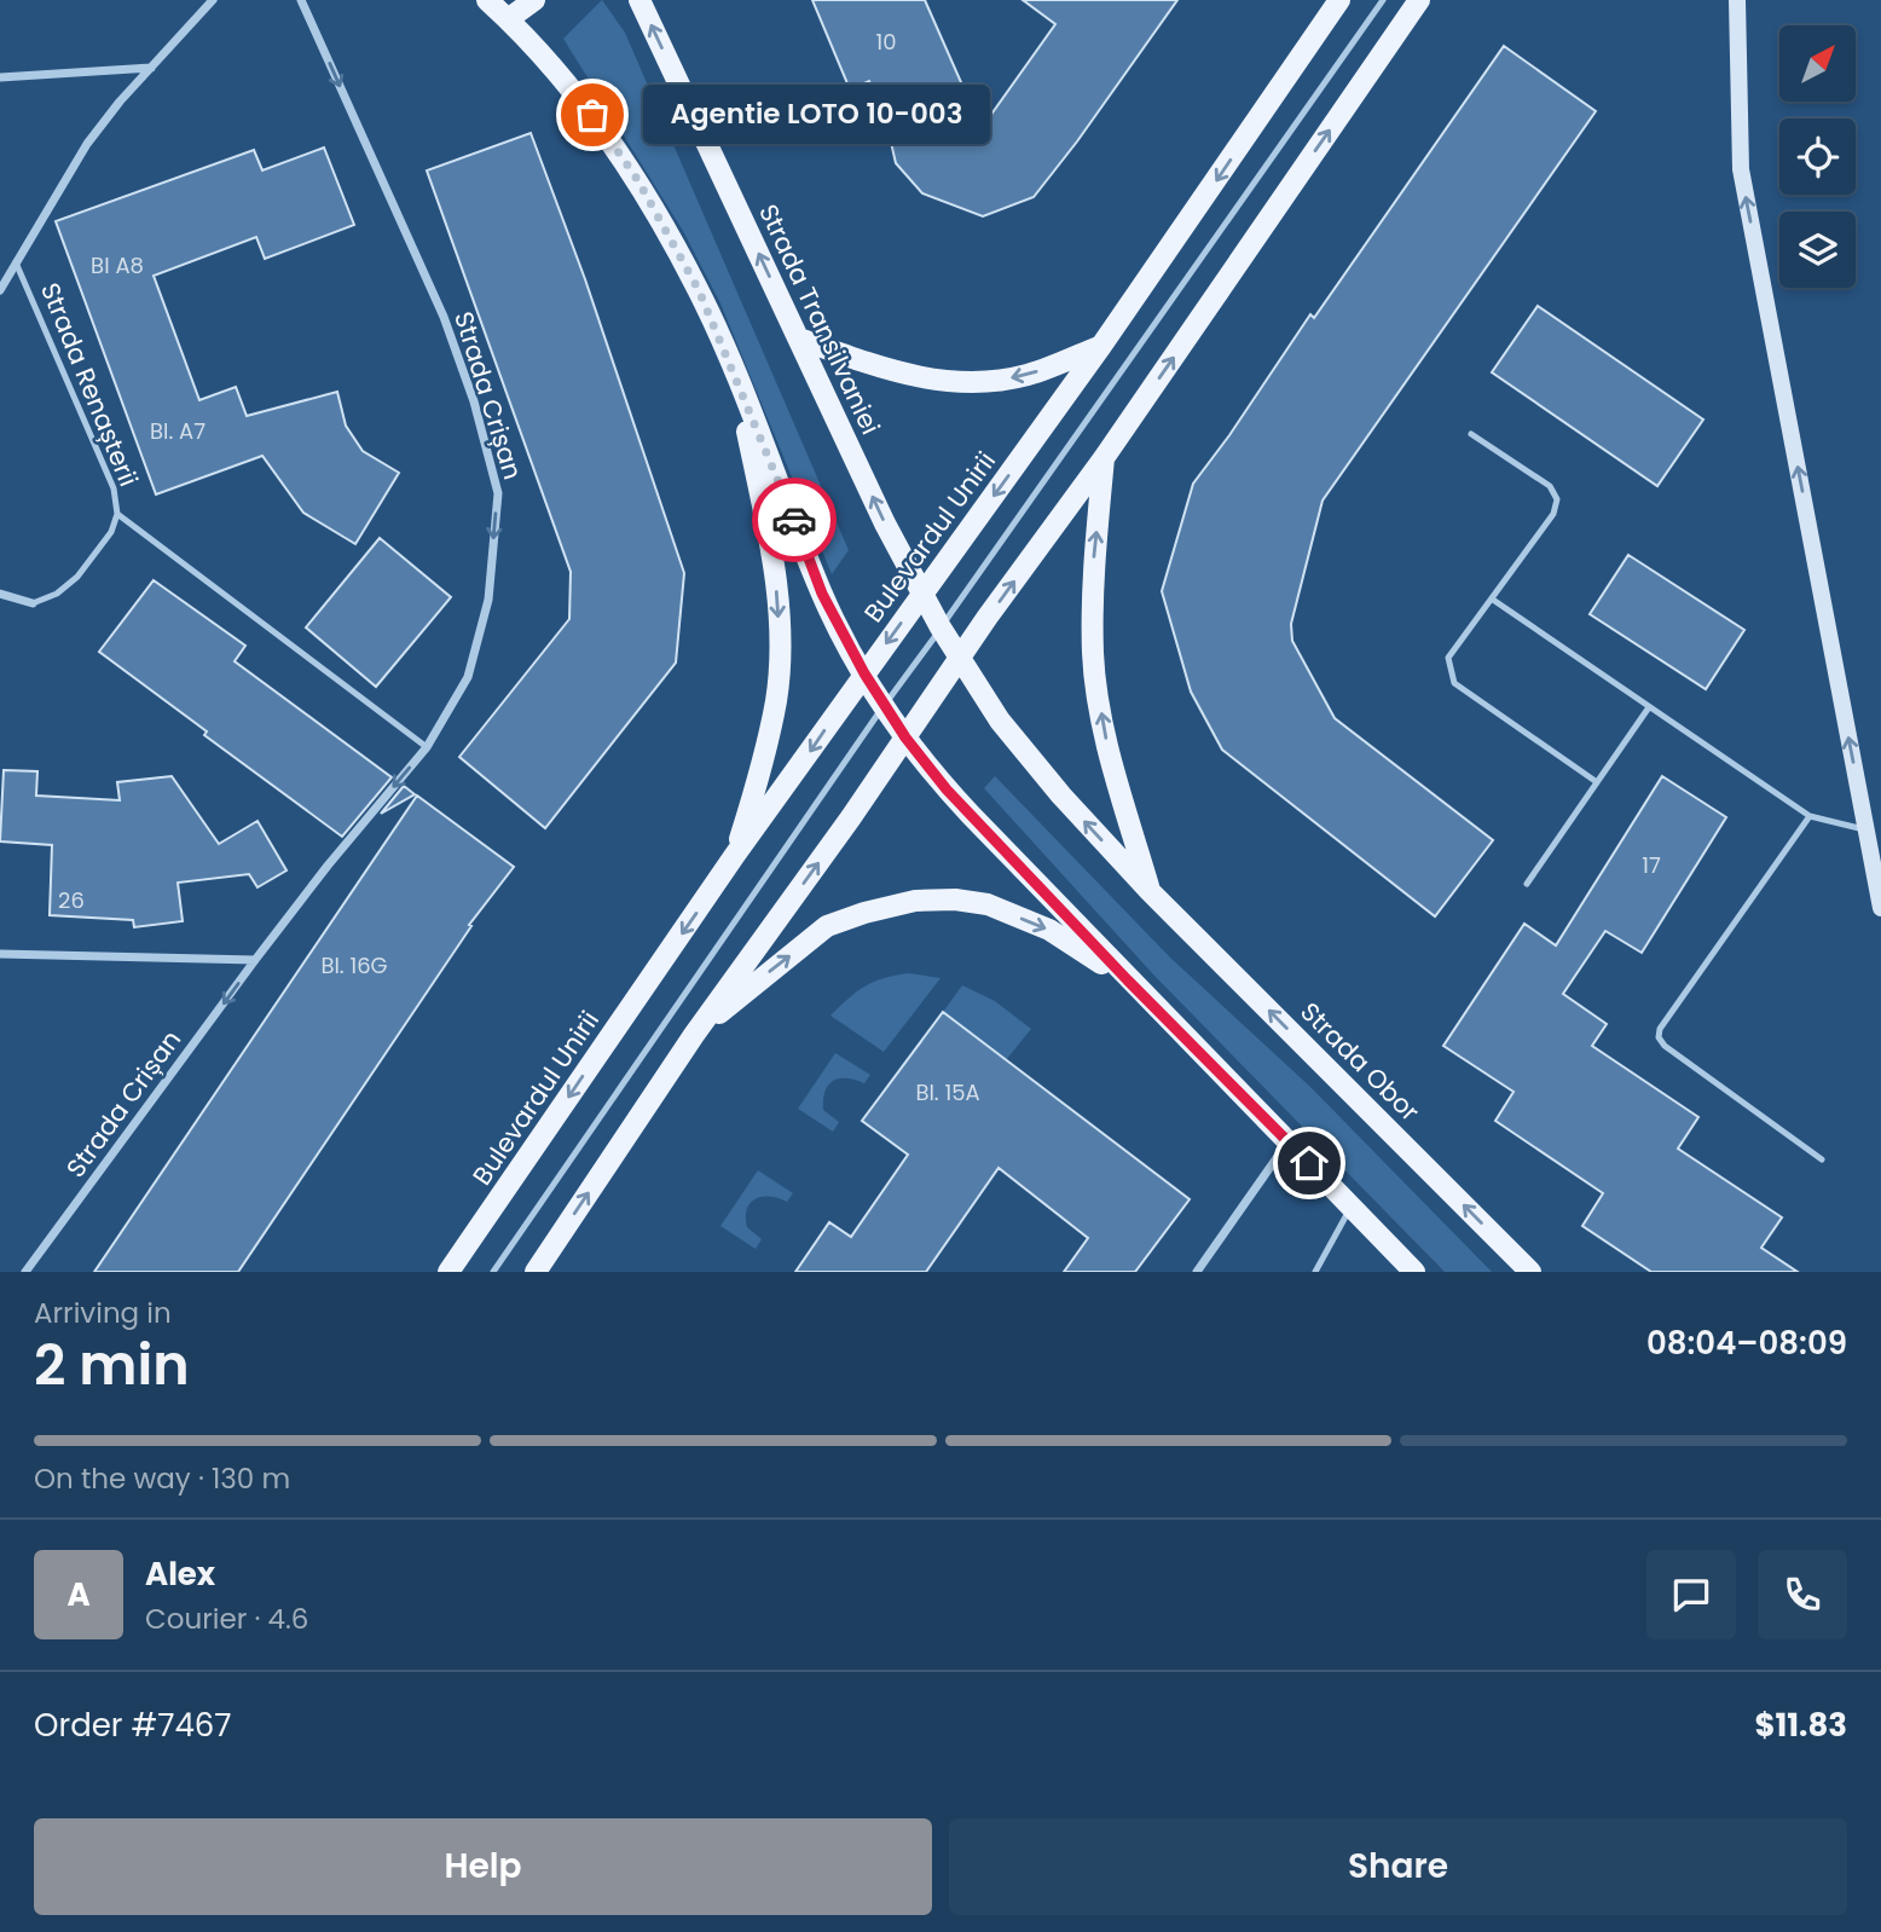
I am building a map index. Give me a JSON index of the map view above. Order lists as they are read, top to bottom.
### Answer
{
  "streets": {
    "main road": ["Strada Transilvaniei", "Bulevardul Unirii", "Strada Obor"],
    "street": ["Strada Renașterii", "Strada Crișan"]
  },
  "crossings": [
    ["Strada Transilvaniei", "Bulevardul Unirii"],
    ["Strada Transilvaniei", "Strada Obor"]
  ],
  "one_way": ["Strada Crișan"],
  "places": ["Agentie LOTO 10-003"],
  "house_numbers": [
    "10",
    "Bl A8",
    "Bl. A7",
    "17",
    "26",
    "Bl. 16G",
    "Bl. 15A"
  ],
  "north": "top right",
  "page": {
    "bubble": "Agentie LOTO 10-003",
    "heading": ["2 min", "Arriving in", "08:04–08:09"],
    "panel": [
      "Alex",
      "Courier · 4.6",
      "Order #7467",
      "$11.83"
    ],
    "bar": "On the way · 130 m",
    "round": "A",
    "buttons": ["Help", "Share"]
  }
}
